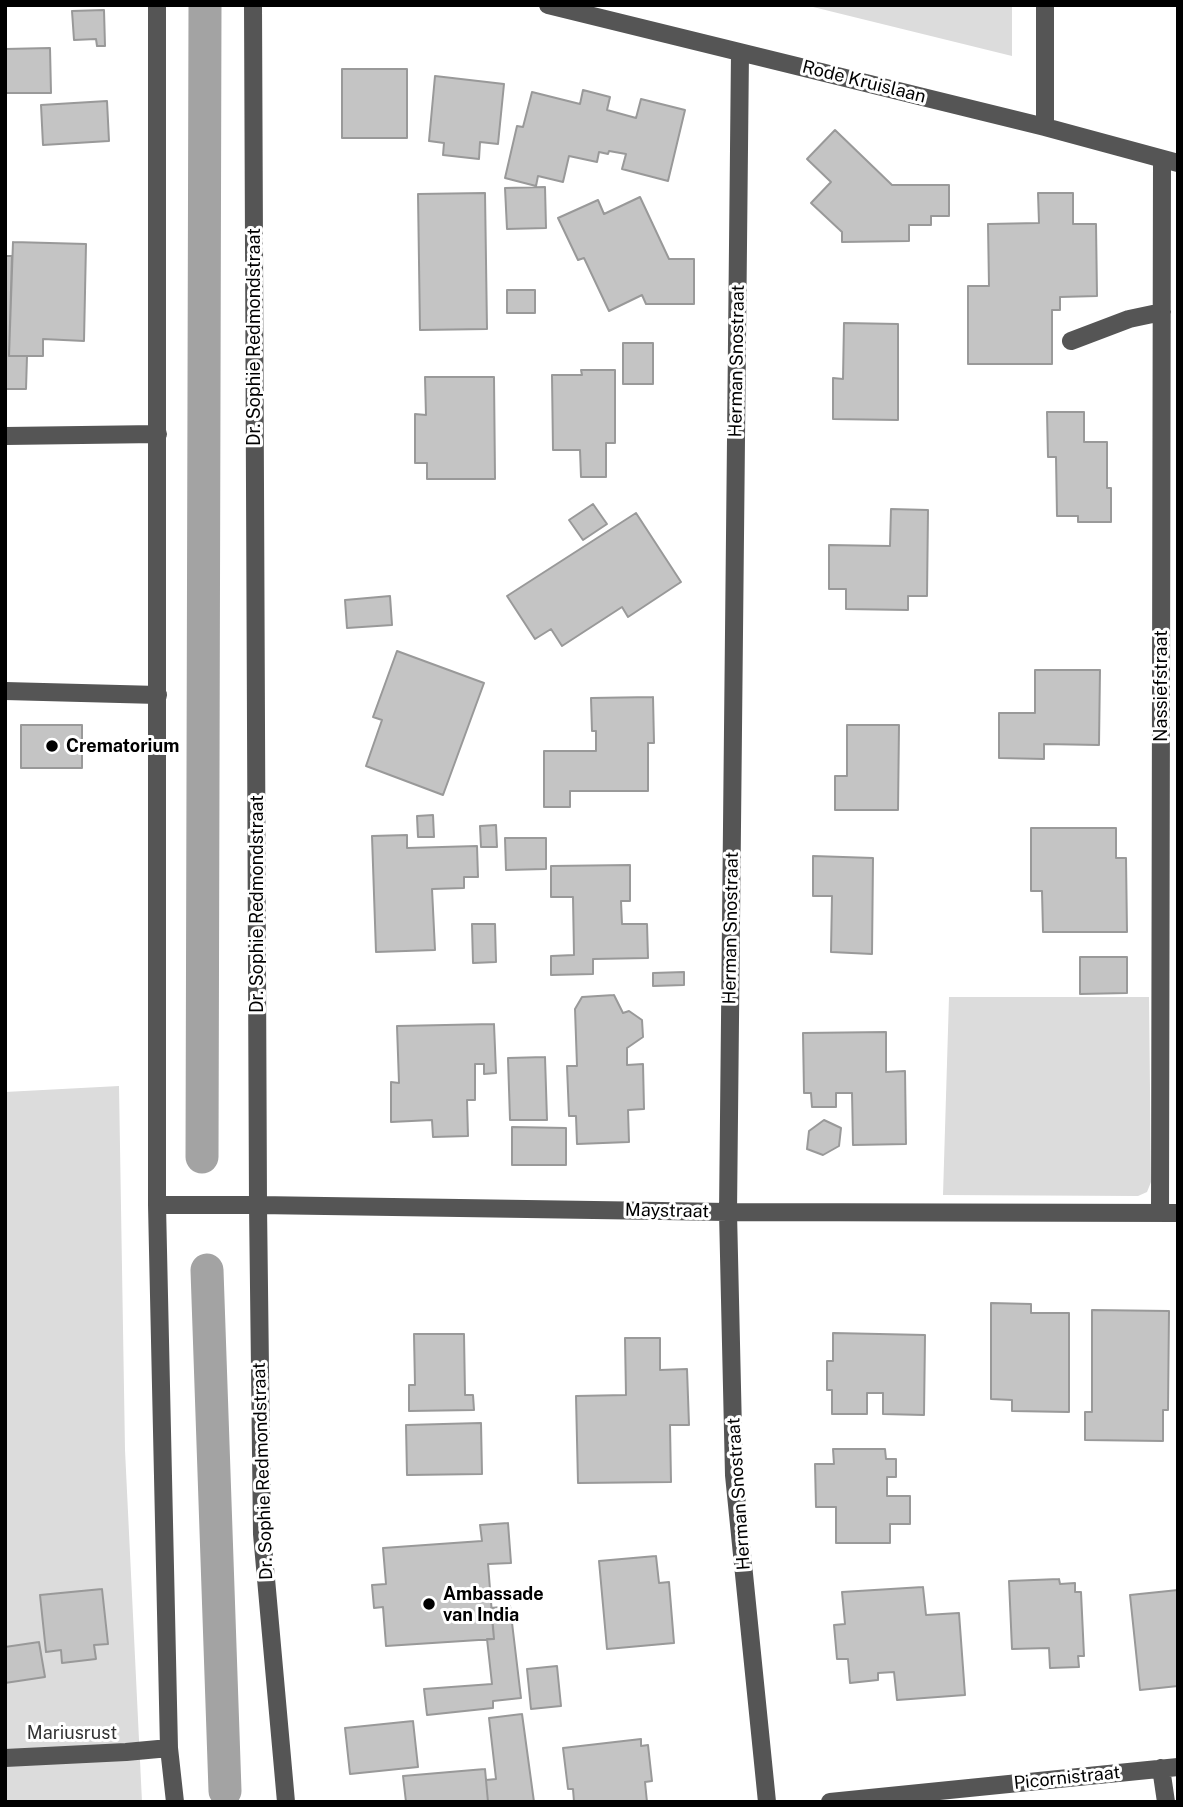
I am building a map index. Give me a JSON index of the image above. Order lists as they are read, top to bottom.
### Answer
{
  "streets": {
    "street": [
      "Rode Kruislaan",
      "Dr. Sophie Redmondstraat",
      "Herman Snostraat",
      "Nassiefstraat",
      "Maystraat",
      "Picornistraat"
    ]
  },
  "crossings": [
    ["Rode Kruislaan", "Herman Snostraat"],
    ["Rode Kruislaan", "Nassiefstraat"],
    ["Dr. Sophie Redmondstraat", "Maystraat"],
    ["Herman Snostraat", "Maystraat"],
    ["Nassiefstraat", "Maystraat"]
  ],
  "parks": ["Mariusrust"],
  "places": ["Crematorium", "Ambassade van India"]
}
